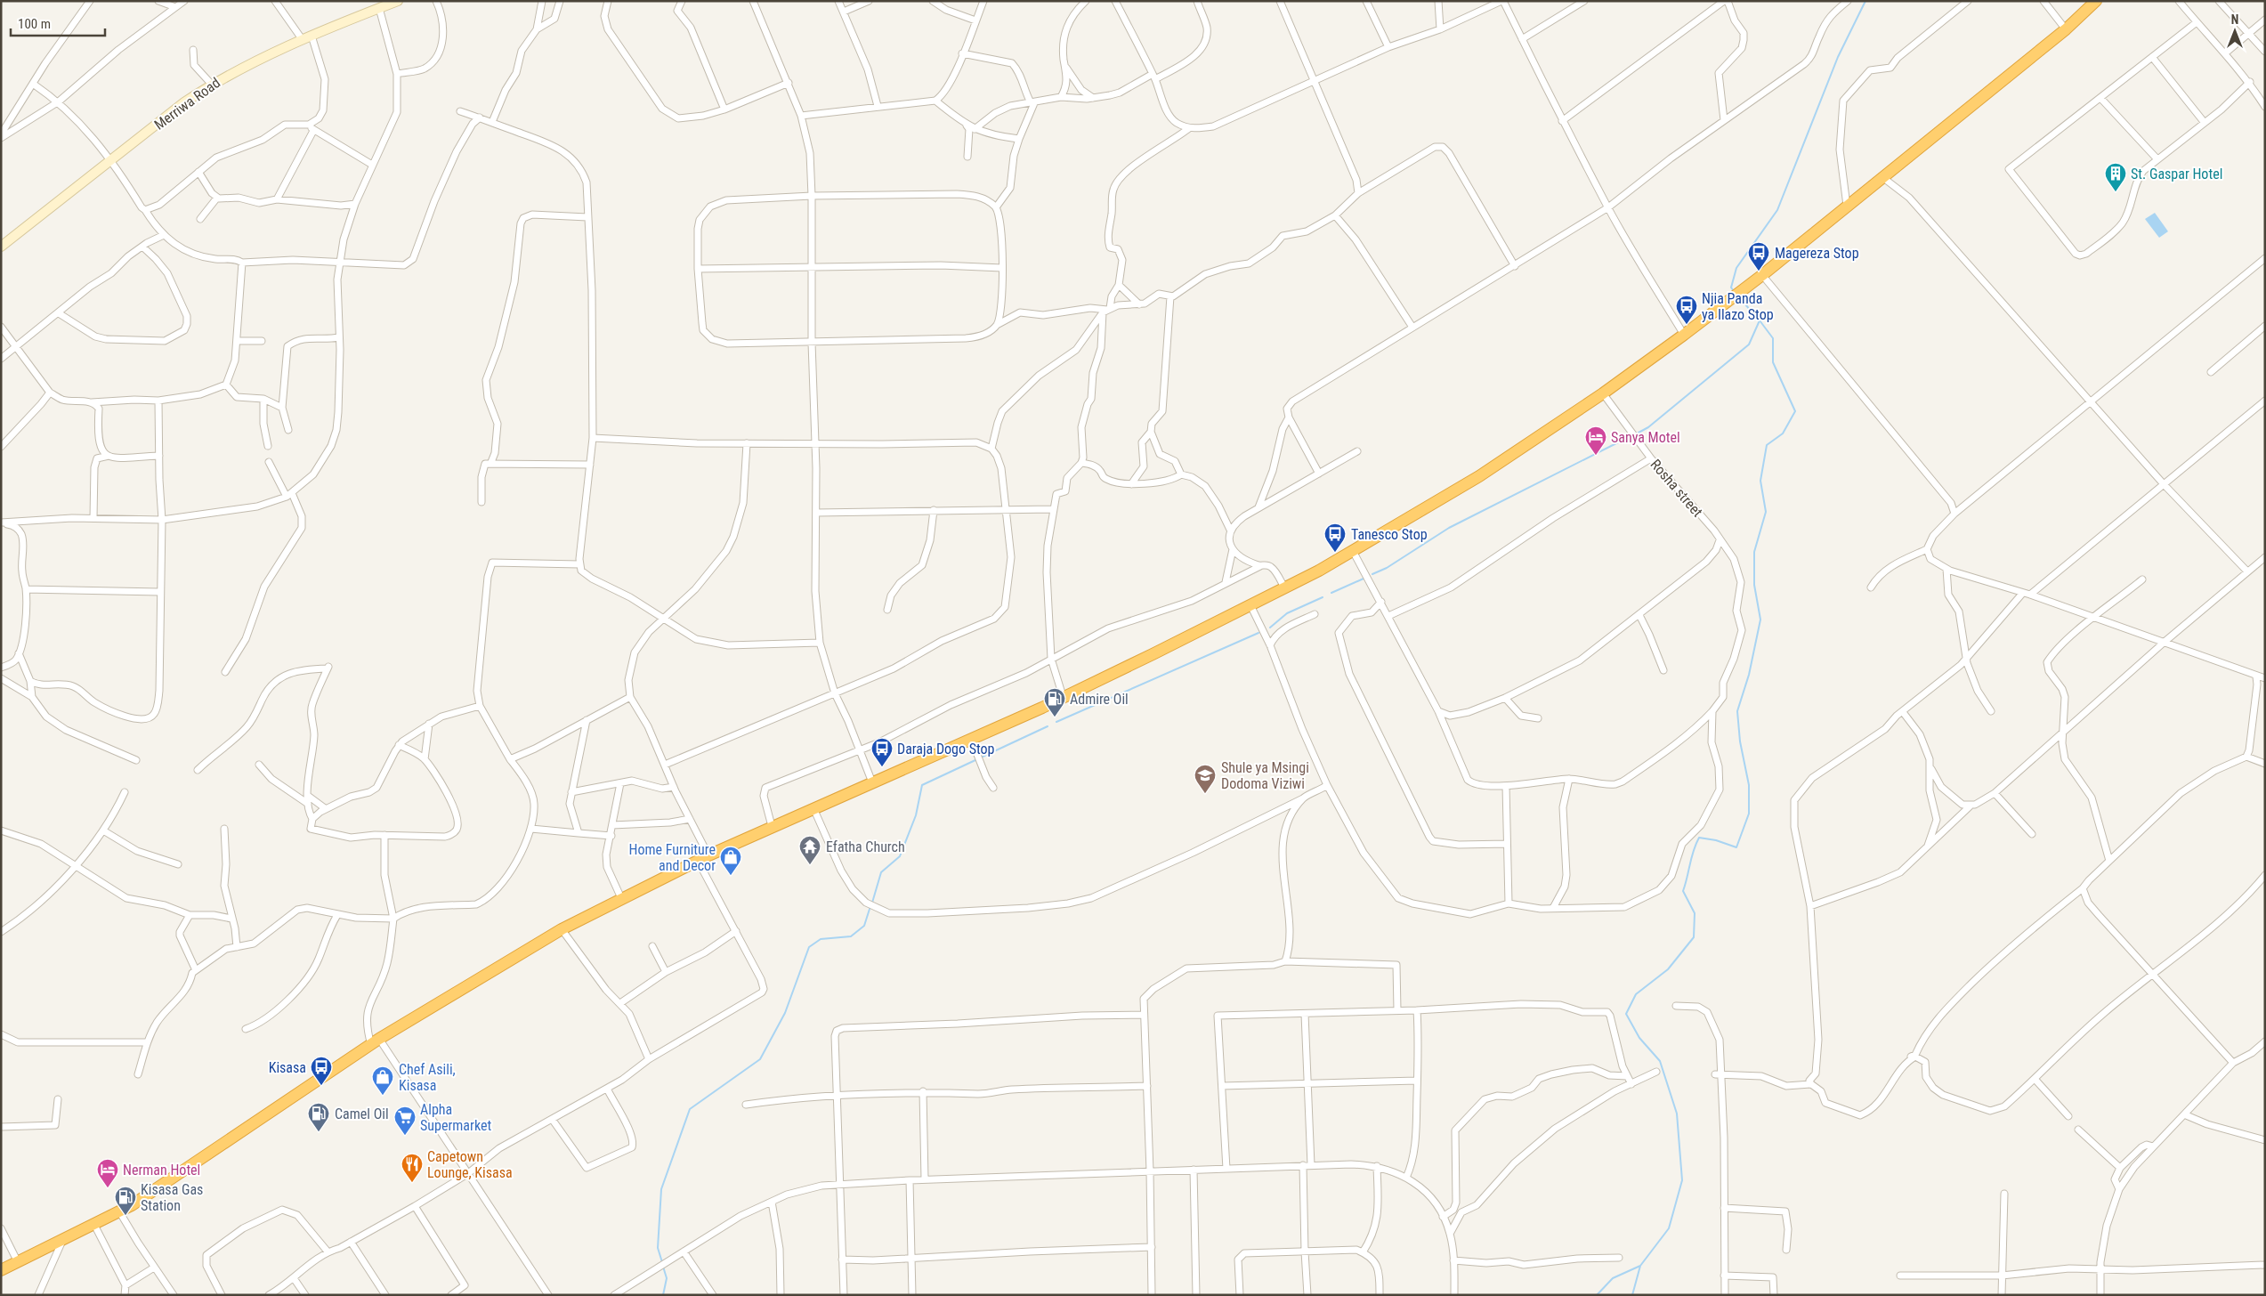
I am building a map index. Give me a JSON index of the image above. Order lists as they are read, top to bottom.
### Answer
{
  "streets": {
    "street": ["Merriwa Road", "Rosha street"]
  },
  "places": {
    "building": ["St. Gaspar Hotel"],
    "bus stop": [
      "Magereza Stop",
      "Njia Panda ya Ilazo Stop",
      "Tanesco Stop",
      "Daraja Dogo Stop",
      "Kisasa"
    ],
    "hotel": ["Sanya Motel", "Nerman Hotel"],
    "fuel station": ["Admire Oil", "Camel Oil", "Kisasa Gas Station"],
    "school or university": ["Shule ya Msingi Dodoma Viziwi"],
    "temple": ["Efatha Church"],
    "shop": ["Home Furniture and Decor", "Chef Asili, Kisasa"],
    "supermarket": ["Alpha Supermarket"],
    "restaurant": ["Capetown Lounge, Kisasa"]
  },
  "scale_bar": "100 m",
  "north": "top"
}
